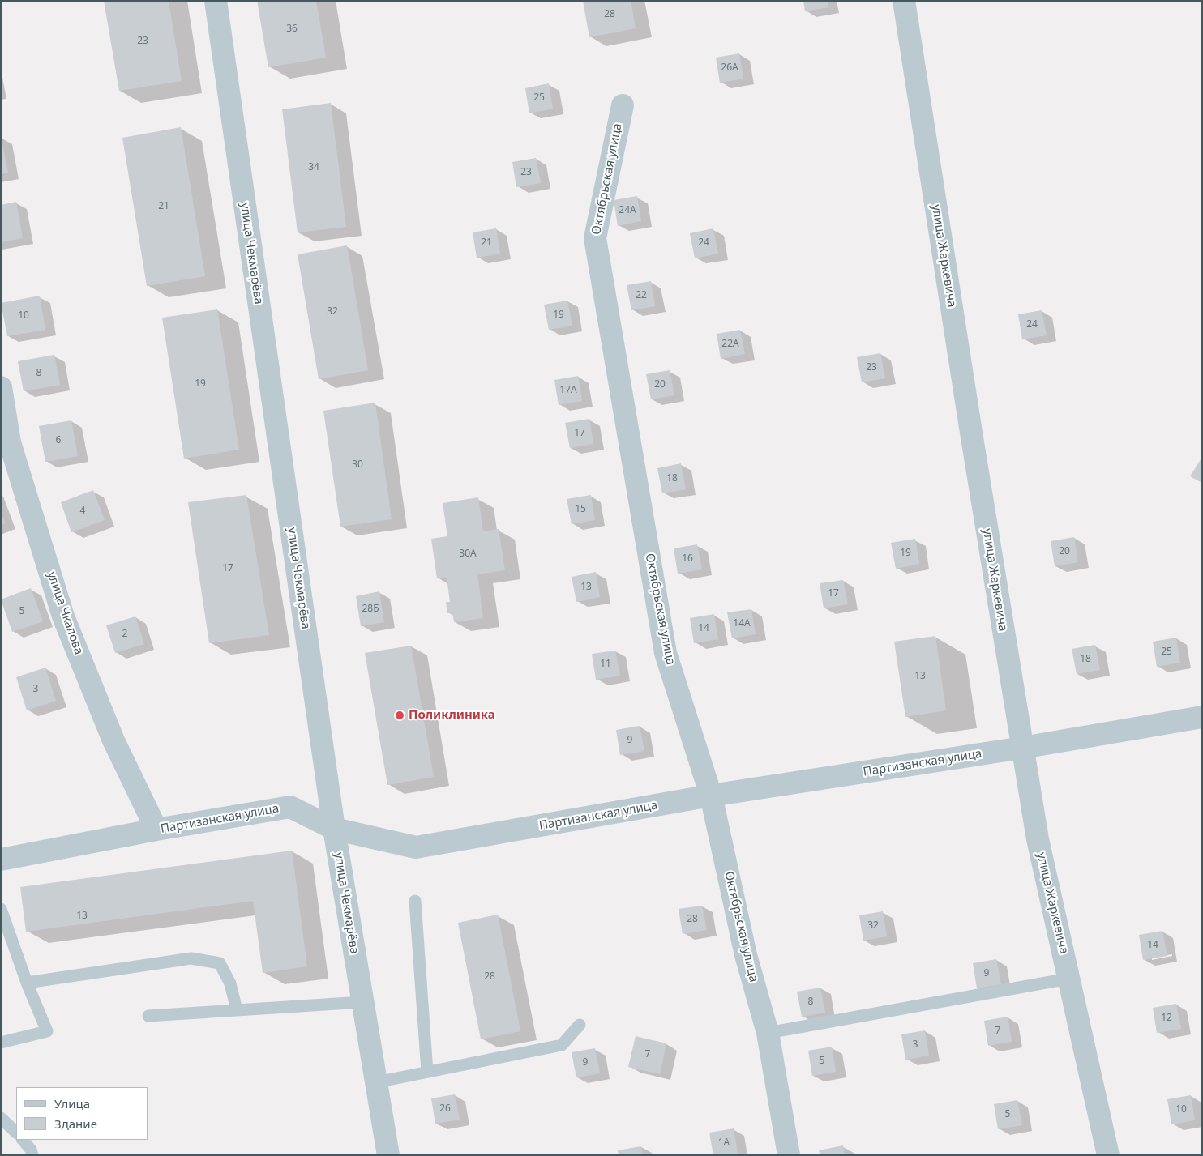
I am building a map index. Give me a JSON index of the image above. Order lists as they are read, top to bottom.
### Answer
{
  "streets": {
    "street": [
      "Октябрьская улица",
      "улица Чекмарёва",
      "улица Жаркевича",
      "улица Чкалова",
      "Партизанская улица"
    ]
  },
  "crossings": [
    ["Октябрьская улица", "Партизанская улица"],
    ["улица Чекмарёва", "Партизанская улица"],
    ["улица Жаркевича", "Партизанская улица"],
    ["улица Чкалова", "Партизанская улица"]
  ],
  "places": ["Поликлиника"],
  "house_numbers": [
    "28",
    "36",
    "23",
    "26А",
    "25",
    "34",
    "23",
    "21",
    "24А",
    "21",
    "24",
    "22",
    "32",
    "19",
    "10",
    "24",
    "22А",
    "23",
    "8",
    "19",
    "20",
    "17А",
    "17",
    "6",
    "30",
    "18",
    "15",
    "4",
    "20",
    "19",
    "30А",
    "16",
    "17",
    "13",
    "17",
    "28Б",
    "5",
    "14А",
    "14",
    "2",
    "25",
    "18",
    "11",
    "13",
    "3",
    "9",
    "13",
    "28",
    "32",
    "14",
    "9",
    "28",
    "8",
    "12",
    "7",
    "3",
    "7",
    "5",
    "9",
    "26",
    "10",
    "5",
    "1А"
  ],
  "legend": ["Улица", "Здание"]
}
